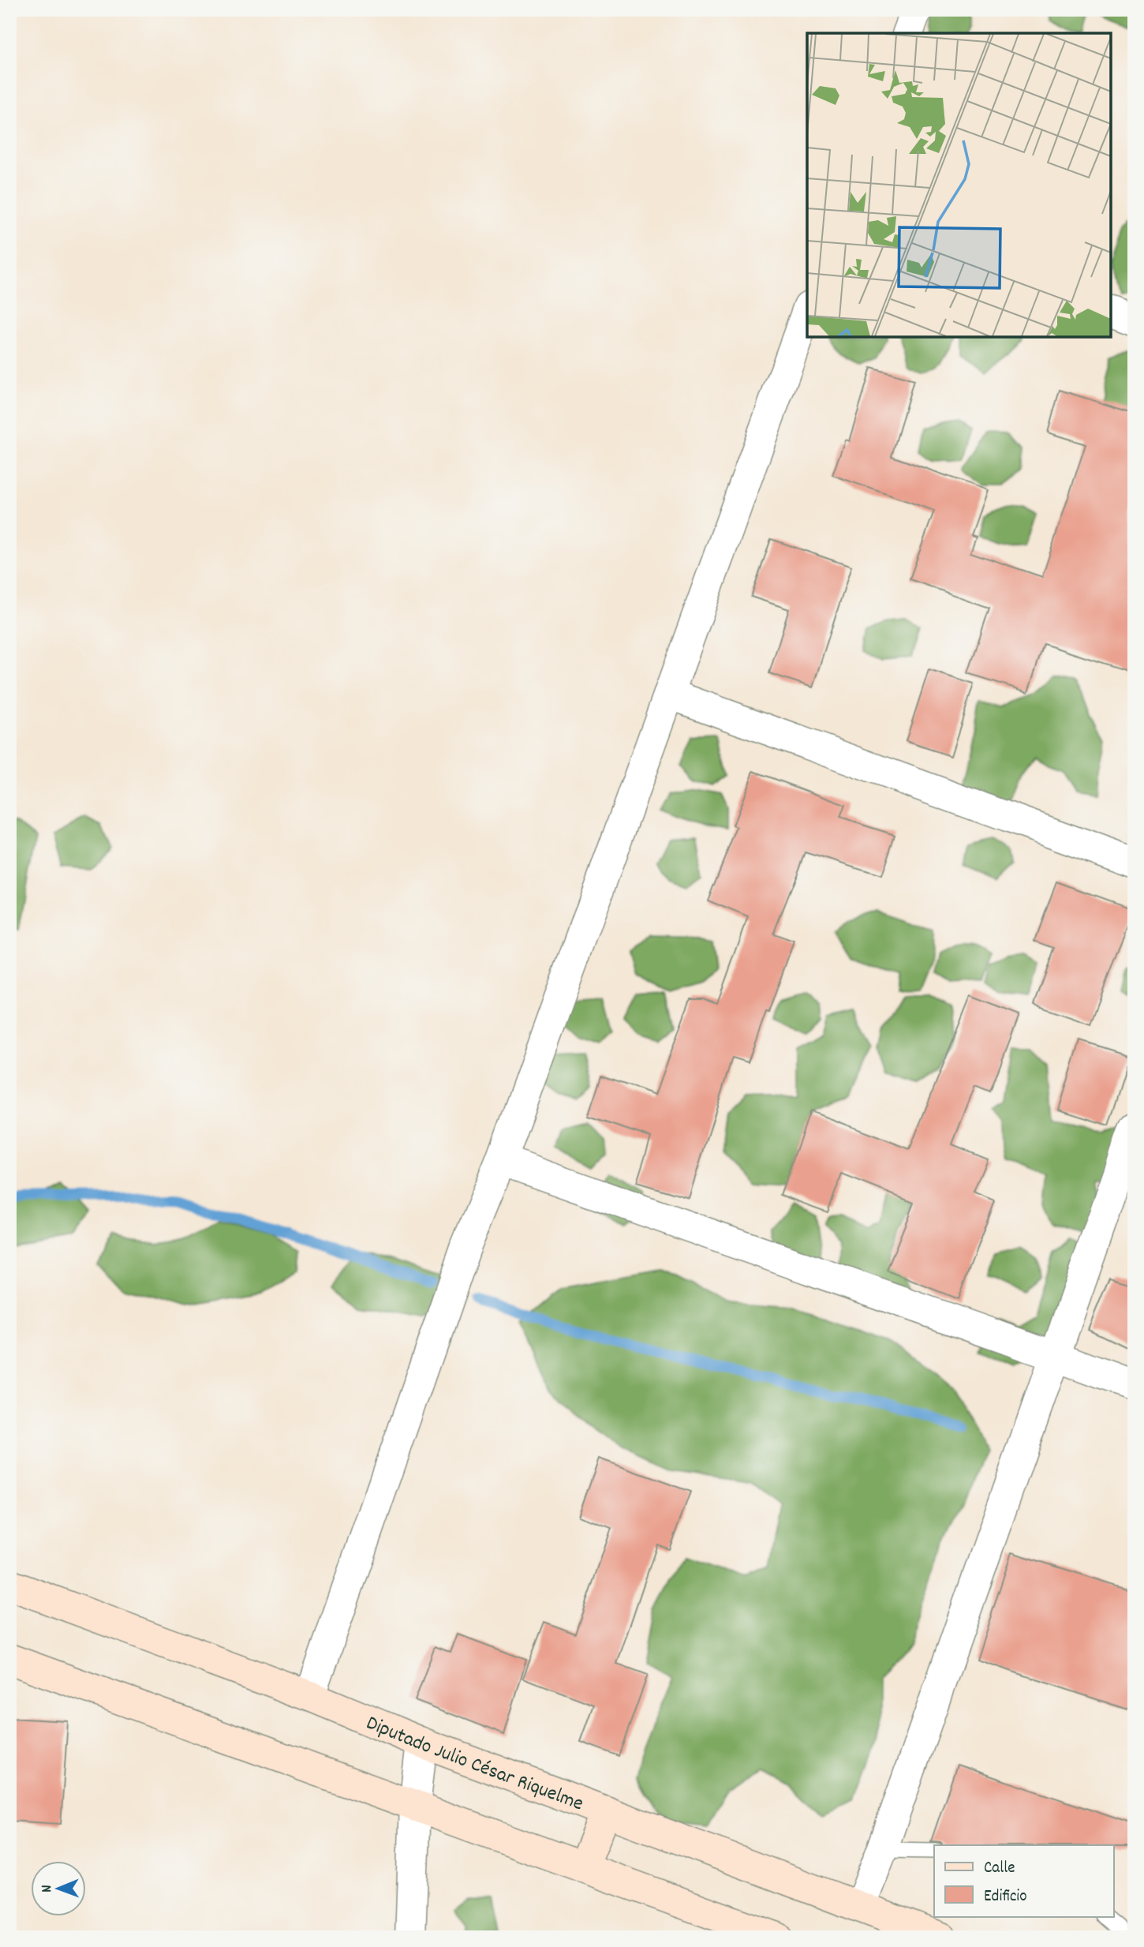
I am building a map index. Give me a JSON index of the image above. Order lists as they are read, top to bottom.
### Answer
{
  "streets": {
    "street": ["Diputado Julio César Riquelme"]
  },
  "legend": ["Calle", "Edificio"],
  "north": "left"
}
